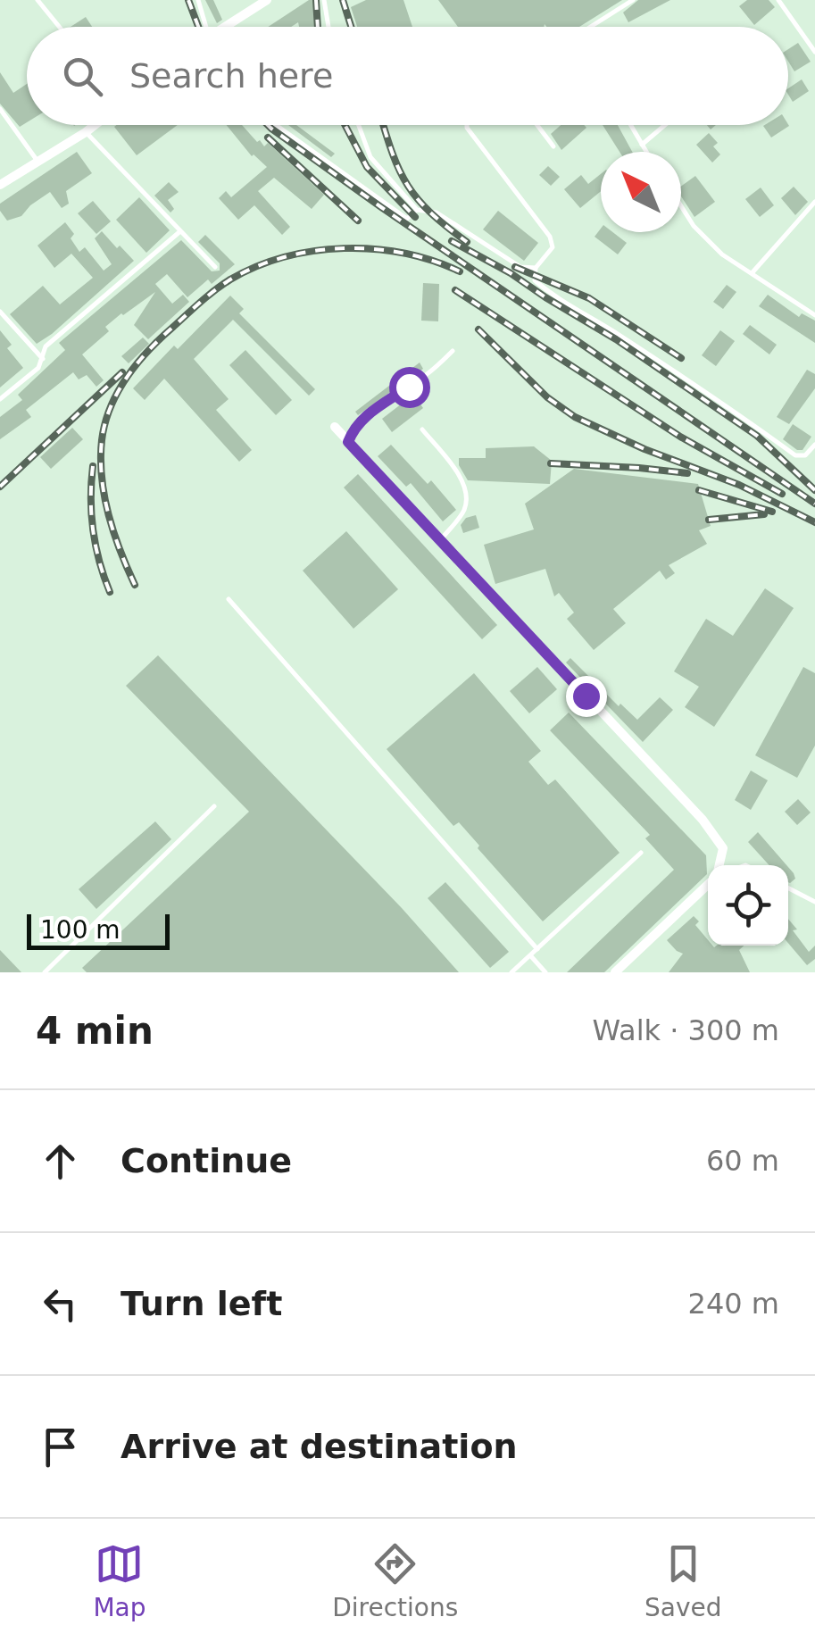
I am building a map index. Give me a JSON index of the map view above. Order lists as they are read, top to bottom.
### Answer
{
  "scale_bar": "100 m",
  "north": "top left",
  "page": {
    "search": "Search here",
    "scale": "100 m",
    "heading": ["4 min", "Walk · 300 m"],
    "list": [
      ["Continue", "60 m"],
      ["Turn left", "240 m"],
      "Arrive at destination"
    ],
    "nav": ["Map", "Directions", "Saved"]
  }
}
